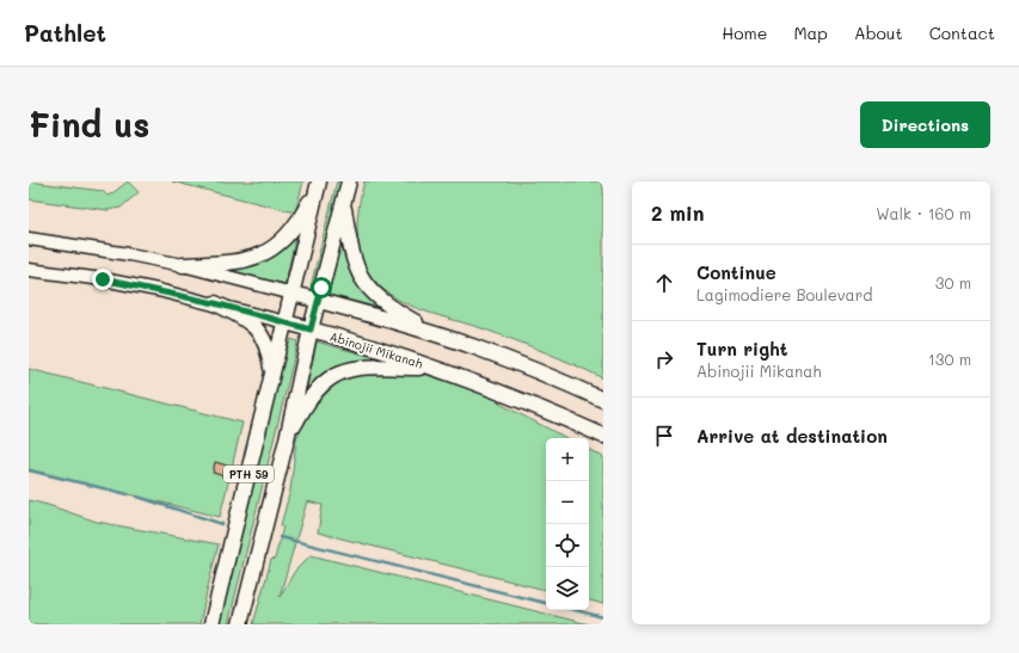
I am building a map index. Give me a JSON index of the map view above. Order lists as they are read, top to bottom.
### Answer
{
  "streets": {
    "main road": ["Abinojii Mikanah", "PTH 59"]
  },
  "crossings": [
    ["Abinojii Mikanah", "PTH 59"]
  ],
  "page": {
    "header": "Pathlet",
    "nav": [
      "Home",
      "Map",
      "About",
      "Contact"
    ],
    "buttons": "Directions",
    "title": "Find us",
    "heading": ["2 min", "Walk · 160 m"],
    "list": [
      ["Continue", "Lagimodiere Boulevard", "30 m"],
      ["Turn right", "Abinojii Mikanah", "130 m"],
      "Arrive at destination"
    ],
    "map_buttons": ["+", "−"]
  }
}
